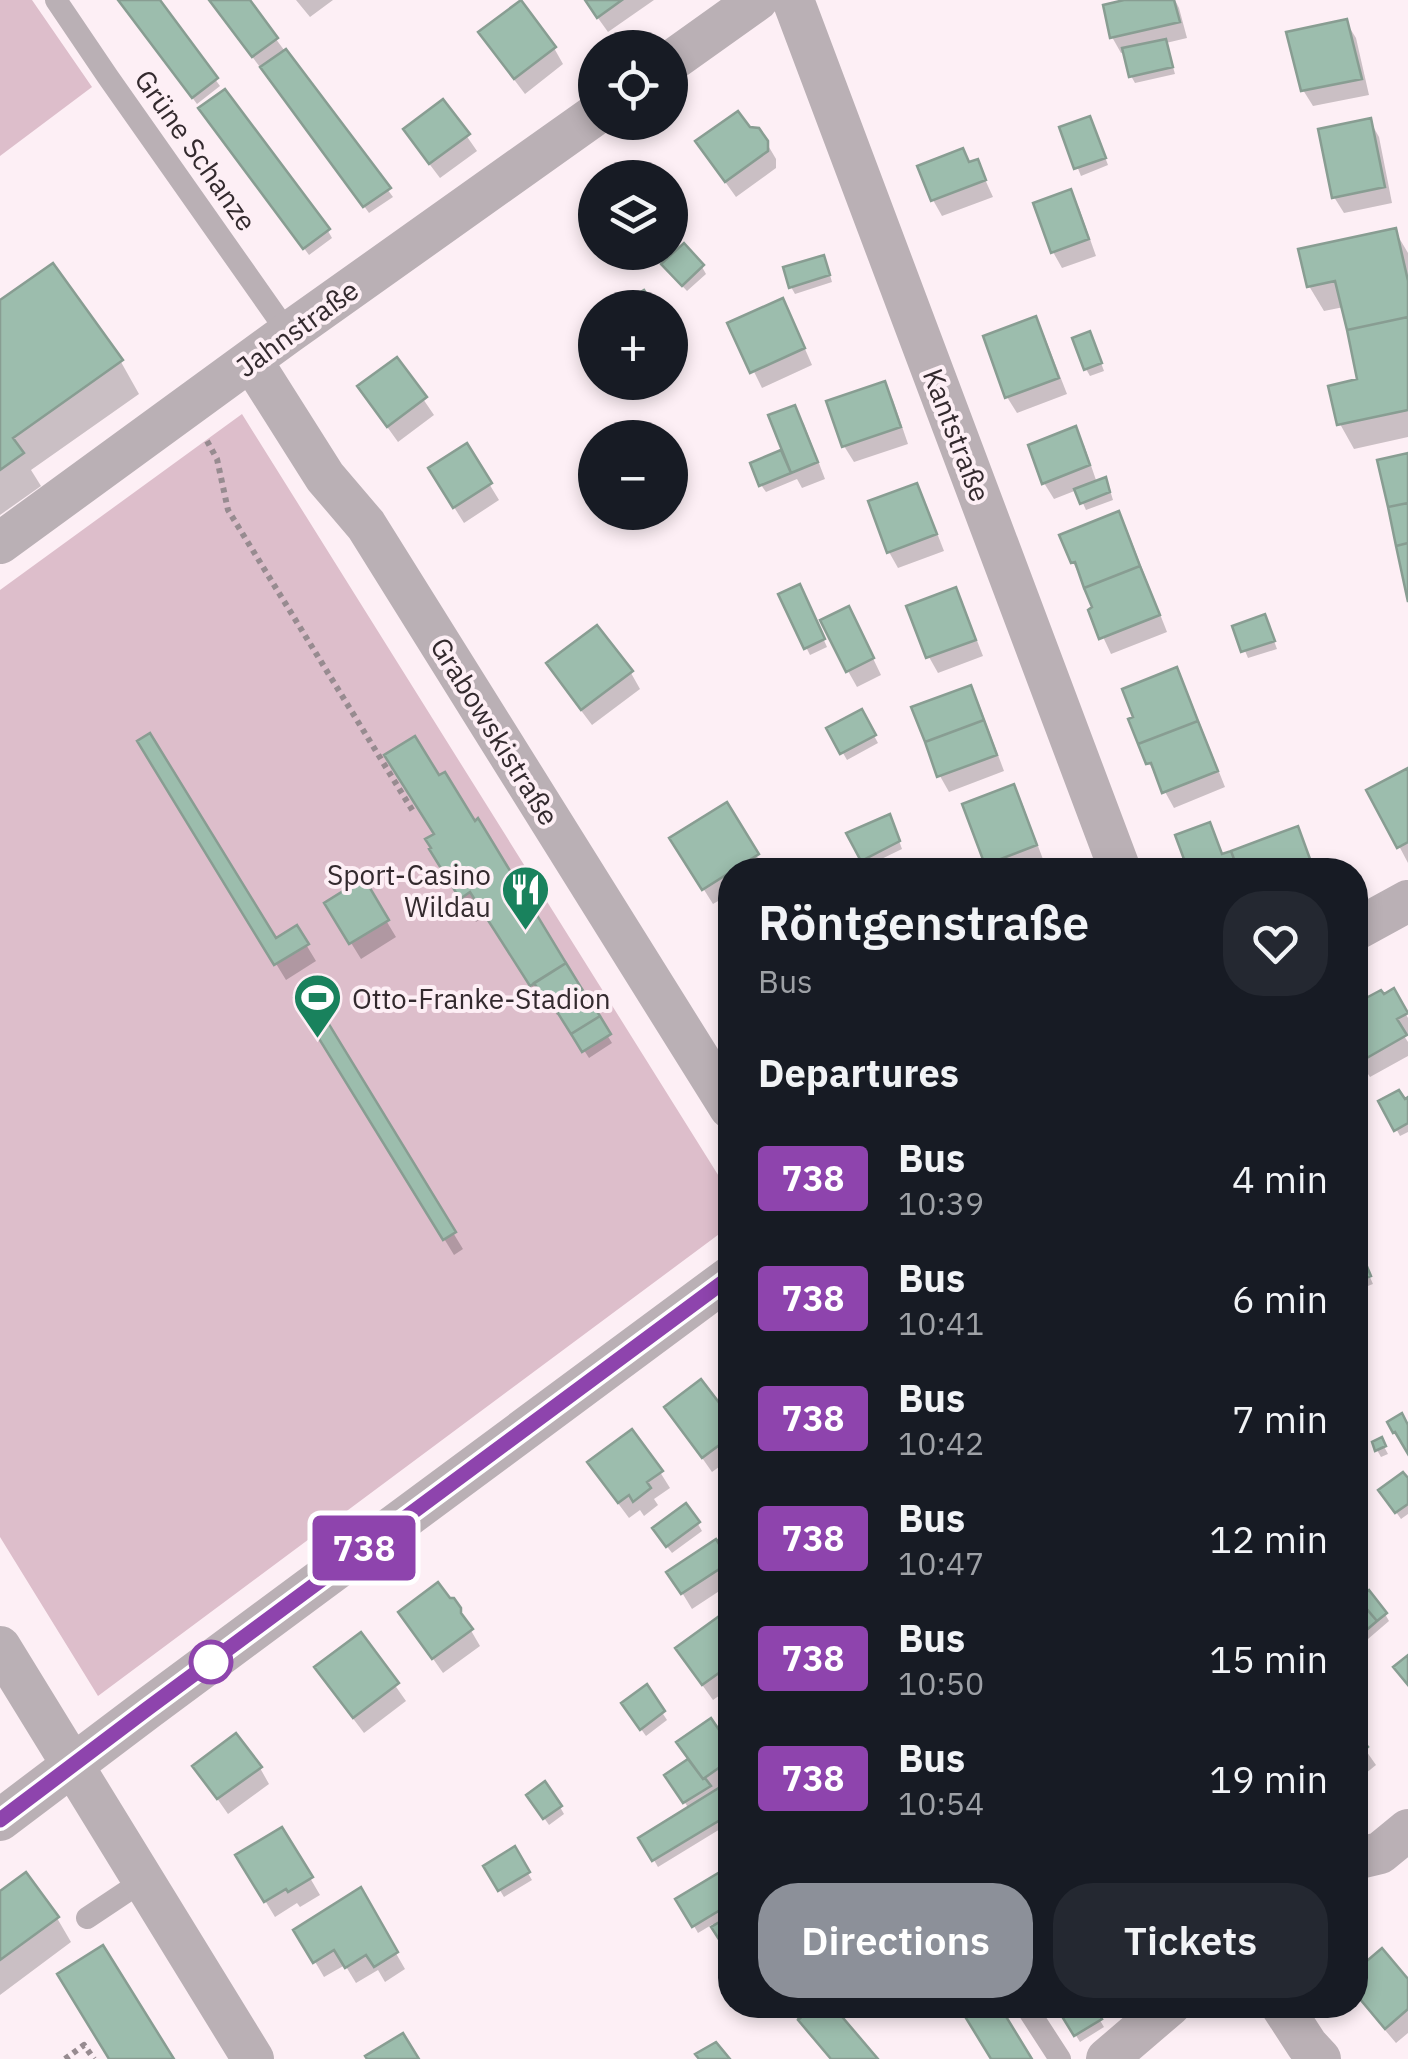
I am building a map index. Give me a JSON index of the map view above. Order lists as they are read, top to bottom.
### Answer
{
  "streets": {
    "street": ["Jahnstraße", "Kantstraße", "Grabowskistraße"],
    "lane": ["Grüne Schanze"]
  },
  "crossings": [
    ["Grüne Schanze", "Jahnstraße"],
    ["Jahnstraße", "Grabowskistraße"]
  ],
  "places": {
    "restaurant": ["Sport-Casino Wildau"],
    "sports": ["Otto-Franke-Stadion"]
  },
  "lines": ["bus line 738"],
  "page": {
    "on_map": "738",
    "map_buttons": ["+", "−"],
    "heading": [
      ["Röntgenstraße", "Bus"],
      "Departures"
    ],
    "list": [
      {
        "mark": "738",
        "name": "Bus",
        "note": "10:39",
        "value": "4 min"
      },
      {
        "mark": "738",
        "name": "Bus",
        "note": "10:41",
        "value": "6 min"
      },
      {
        "mark": "738",
        "name": "Bus",
        "note": "10:42",
        "value": "7 min"
      },
      {
        "mark": "738",
        "name": "Bus",
        "note": "10:47",
        "value": "12 min"
      },
      {
        "mark": "738",
        "name": "Bus",
        "note": "10:50",
        "value": "15 min"
      },
      {
        "mark": "738",
        "name": "Bus",
        "note": "10:54",
        "value": "19 min"
      }
    ],
    "buttons": ["Directions", "Tickets"]
  }
}
